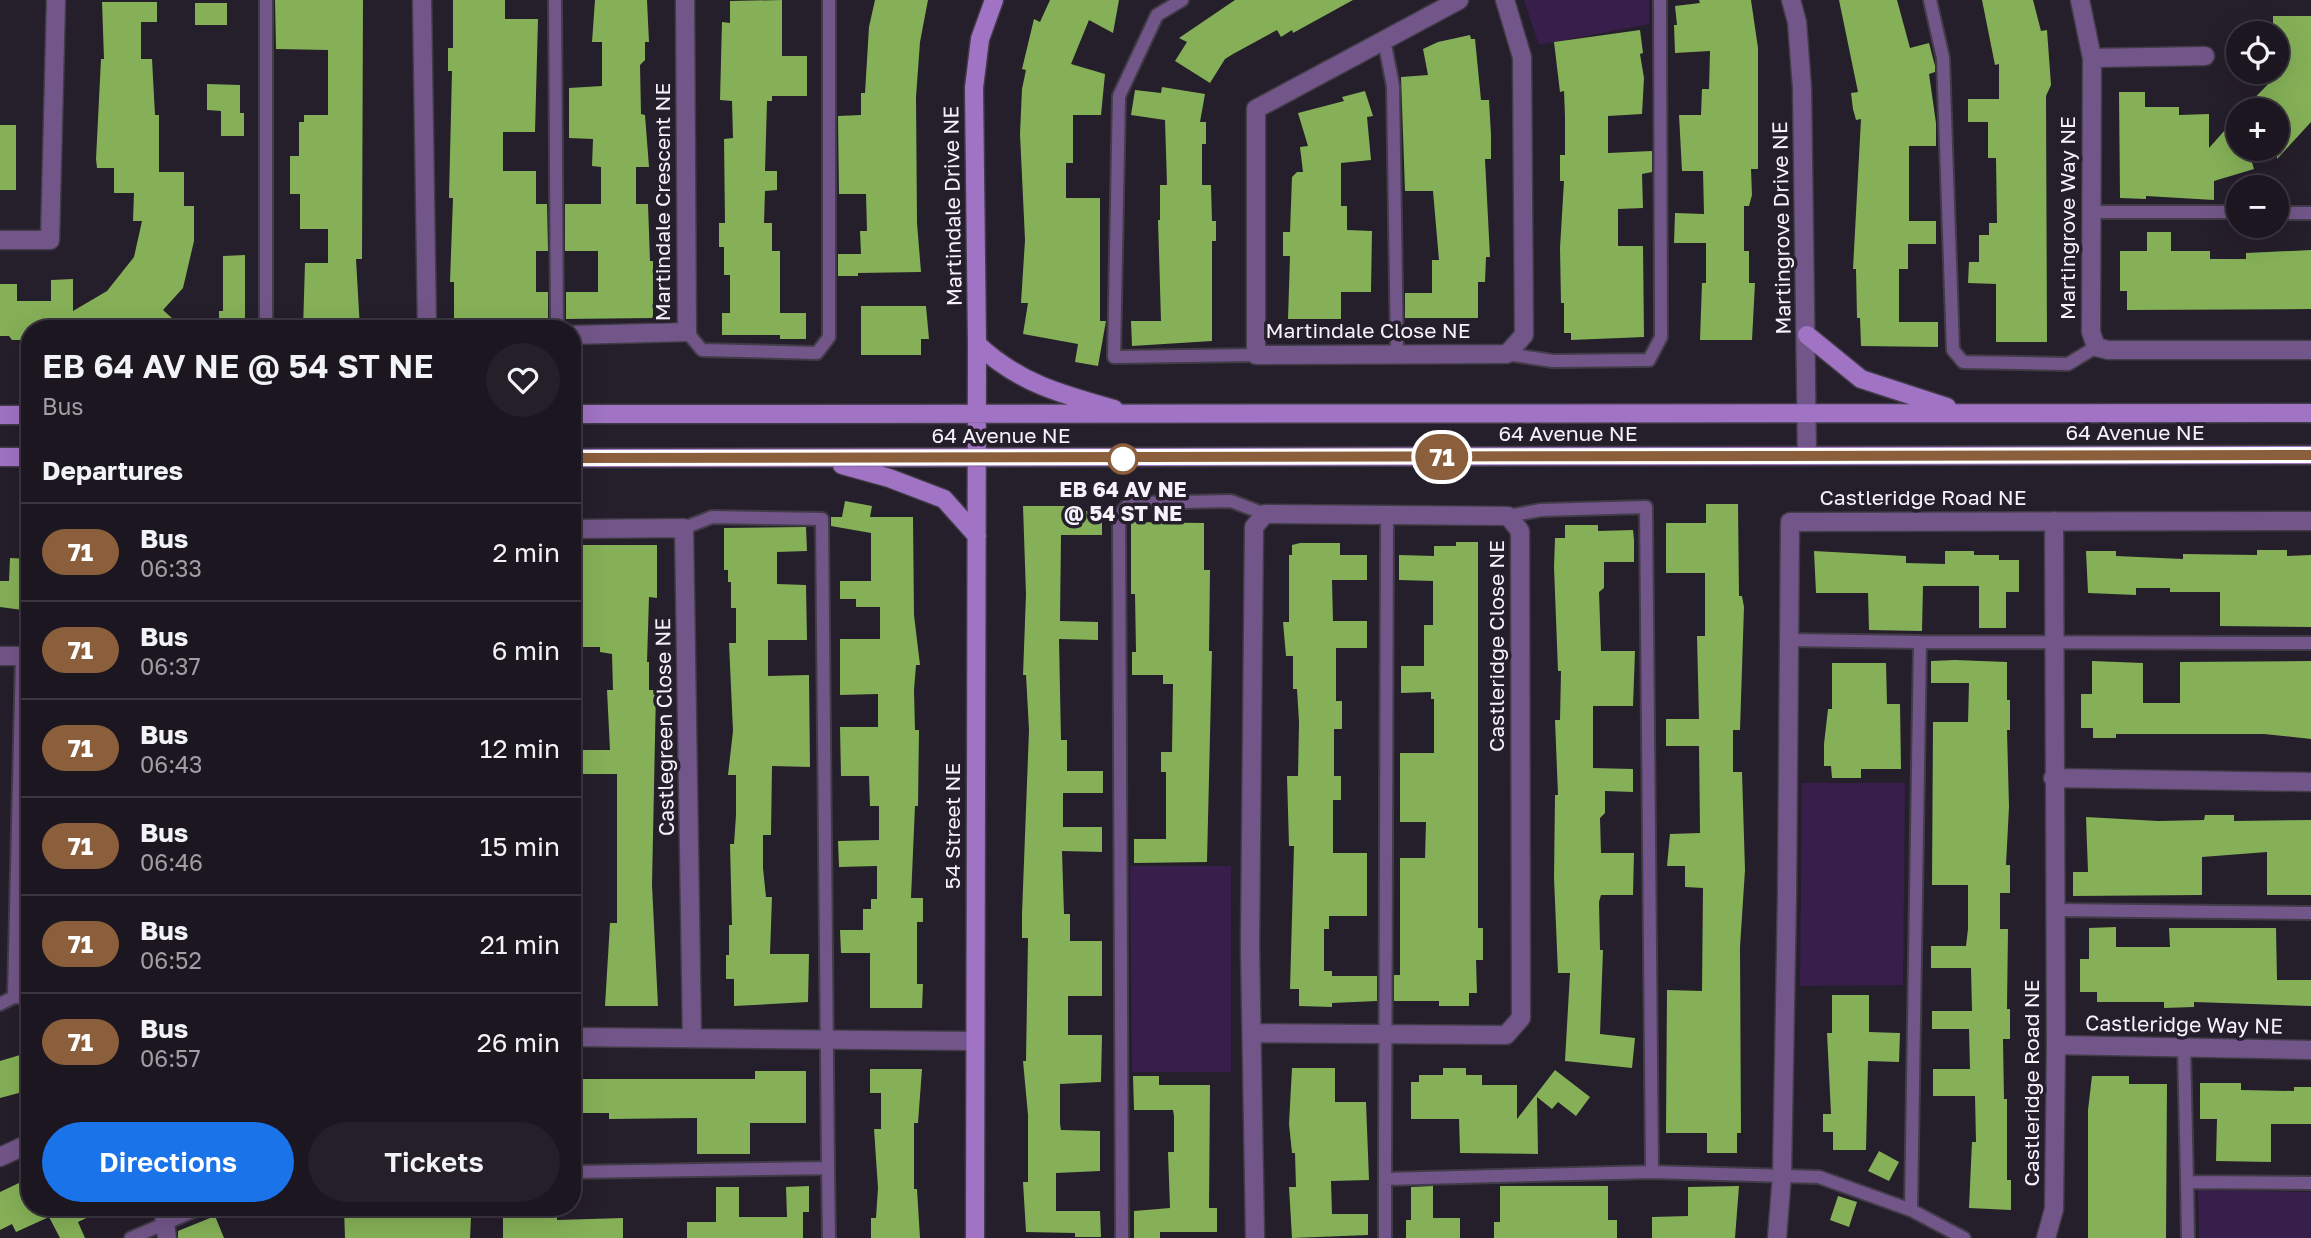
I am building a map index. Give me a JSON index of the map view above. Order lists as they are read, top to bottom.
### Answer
{
  "streets": {
    "main road": ["Martindale Drive NE", "64 Avenue NE", "54 Street NE"],
    "street": [
      "Martindale Crescent NE",
      "Martingrove Way NE",
      "Martingrove Drive NE",
      "Martindale Close NE",
      "Castleridge Road NE",
      "Castleridge Close NE",
      "Castlegreen Close NE",
      "Castleridge Way NE"
    ]
  },
  "crossings": [
    ["Martindale Drive NE", "64 Avenue NE"],
    ["Martindale Drive NE", "54 Street NE"],
    ["Martingrove Drive NE", "64 Avenue NE"],
    ["64 Avenue NE", "54 Street NE"],
    ["Castleridge Road NE", "Castleridge Way NE"]
  ],
  "places": ["EB 64 AV NE @ 54 ST NE"],
  "lines": ["bus line 71"],
  "page": {
    "on_map": "71",
    "map_buttons": ["+", "−"],
    "heading": [
      ["EB 64 AV NE @ 54 ST NE", "Bus"],
      "Departures"
    ],
    "list": [
      {
        "mark": "71",
        "name": "Bus",
        "note": "06:33",
        "value": "2 min"
      },
      {
        "mark": "71",
        "name": "Bus",
        "note": "06:37",
        "value": "6 min"
      },
      {
        "mark": "71",
        "name": "Bus",
        "note": "06:43",
        "value": "12 min"
      },
      {
        "mark": "71",
        "name": "Bus",
        "note": "06:46",
        "value": "15 min"
      },
      {
        "mark": "71",
        "name": "Bus",
        "note": "06:52",
        "value": "21 min"
      },
      {
        "mark": "71",
        "name": "Bus",
        "note": "06:57",
        "value": "26 min"
      }
    ],
    "buttons": ["Directions", "Tickets"]
  }
}
